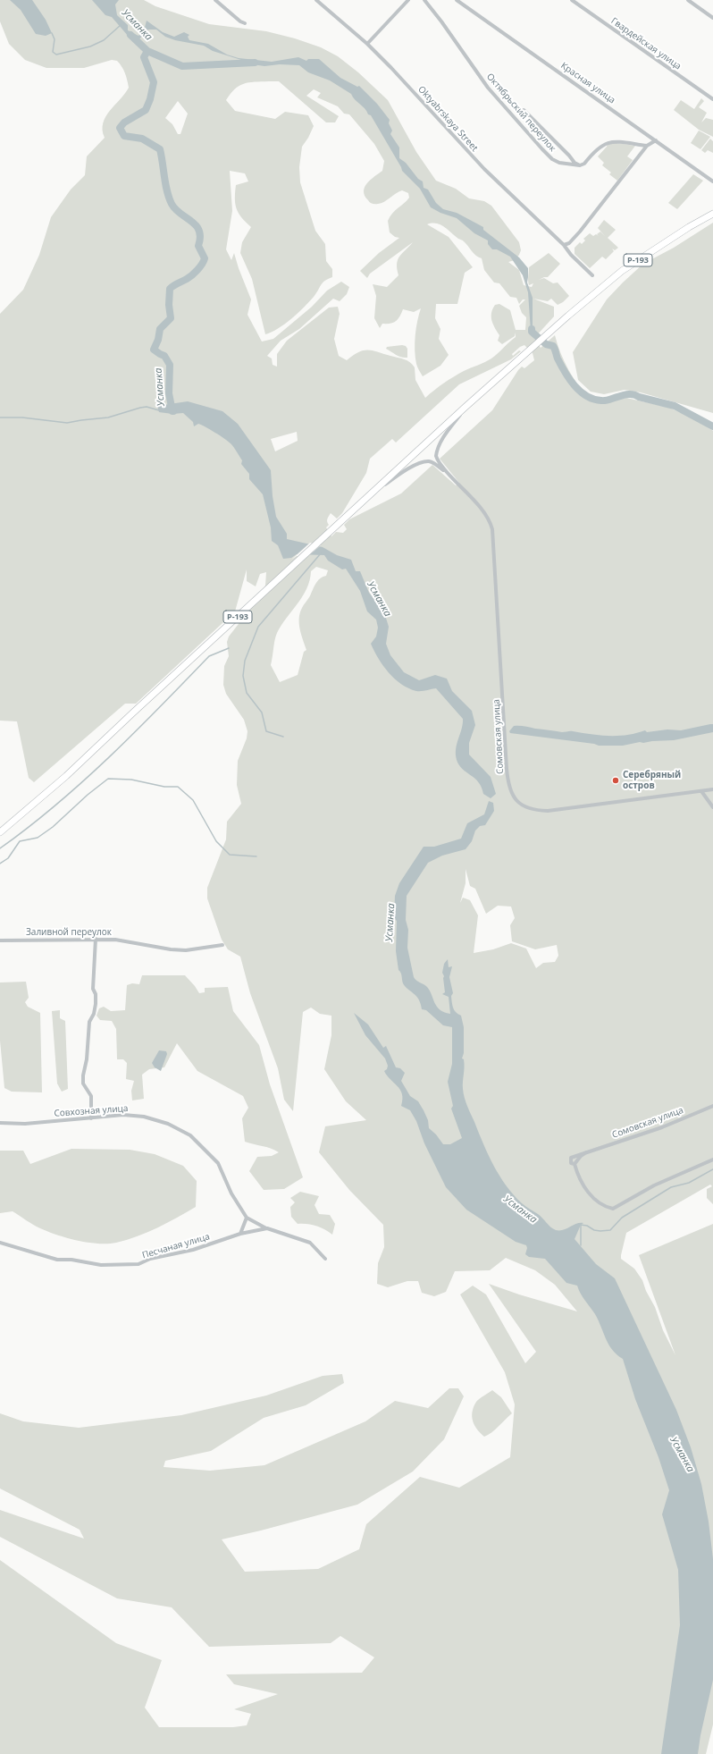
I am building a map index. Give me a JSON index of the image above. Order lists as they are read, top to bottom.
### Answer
{
  "streets": {
    "highway": ["Р-193"],
    "street": [
      "Гвардейская улица",
      "Красная улица",
      "Октябрьский переулок",
      "Oktyabrskaya Street",
      "Сомовская улица",
      "Заливной переулок",
      "Совхозная улица",
      "Песчаная улица"
    ]
  },
  "water": ["Усманка"],
  "places": ["Серебряный остров"]
}
